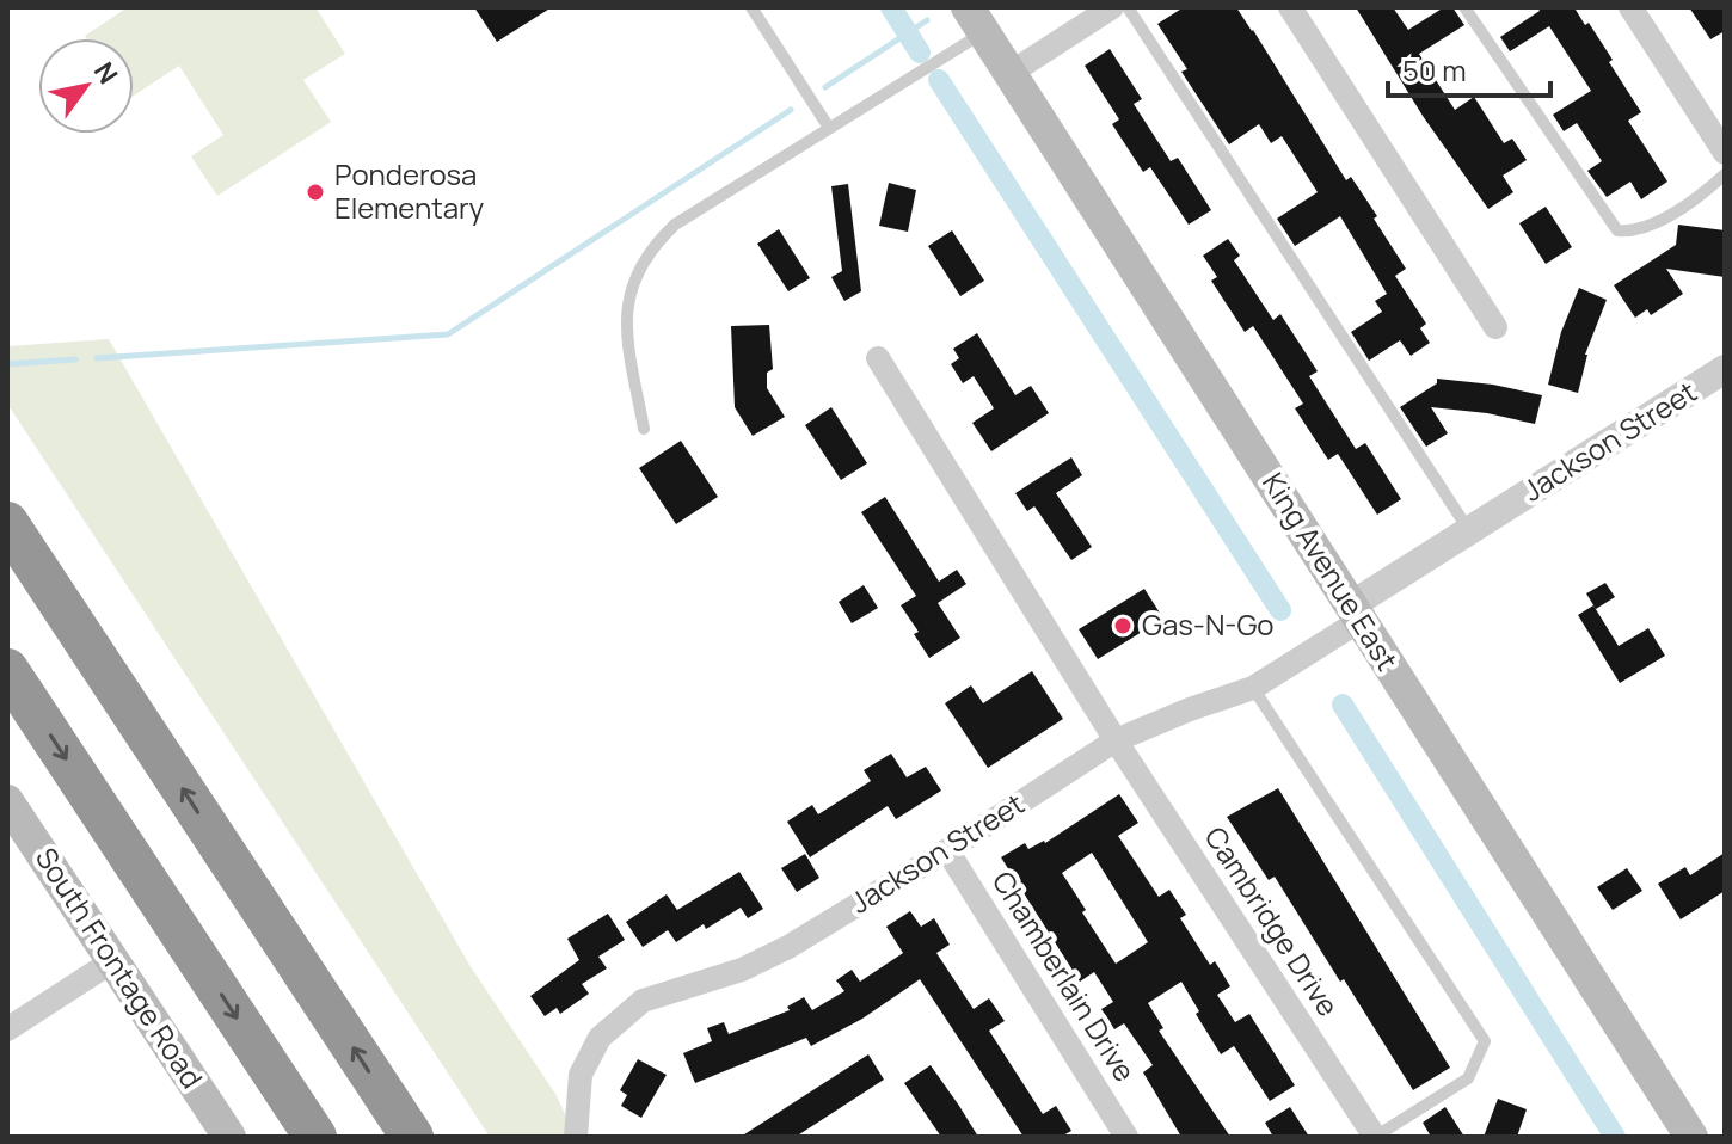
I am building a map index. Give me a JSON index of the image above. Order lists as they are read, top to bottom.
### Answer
{
  "streets": {
    "main road": ["King Avenue East", "South Frontage Road"],
    "street": ["Jackson Street", "Cambridge Drive", "Chamberlain Drive"]
  },
  "crossings": [
    ["Jackson Street", "King Avenue East"],
    ["Jackson Street", "Cambridge Drive"],
    ["Jackson Street", "Chamberlain Drive"]
  ],
  "places": ["Ponderosa Elementary", "Gas-N-Go"],
  "scale_bar": "50 m",
  "north": "top right"
}
